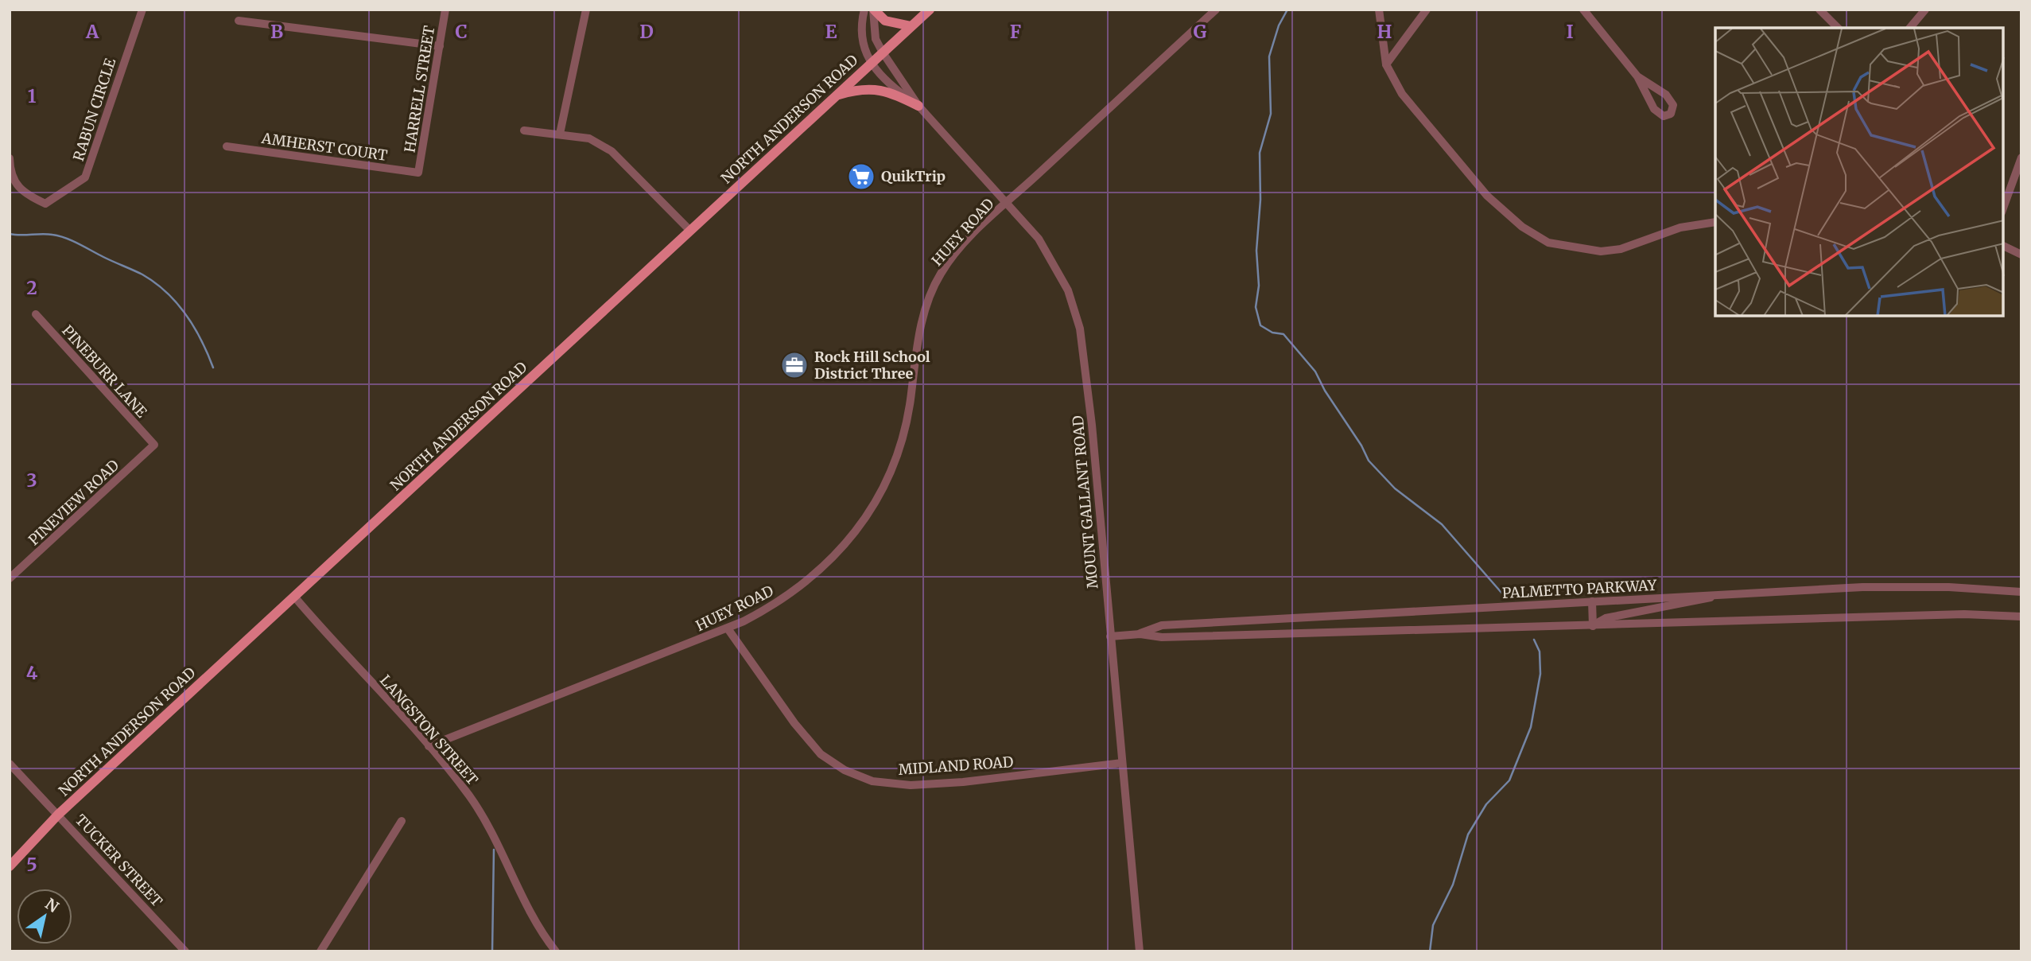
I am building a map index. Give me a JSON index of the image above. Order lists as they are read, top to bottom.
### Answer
{
  "streets": {
    "main road": ["NORTH ANDERSON ROAD"],
    "street": [
      "HARRELL STREET",
      "RABUN CIRCLE",
      "AMHERST COURT",
      "HUEY ROAD",
      "PINEBURR LANE",
      "MOUNT GALLANT ROAD",
      "PINEVIEW ROAD",
      "PALMETTO PARKWAY",
      "LANGSTON STREET",
      "MIDLAND ROAD",
      "TUCKER STREET"
    ]
  },
  "crossings": [
    ["HARRELL STREET", "AMHERST COURT"],
    ["NORTH ANDERSON ROAD", "MOUNT GALLANT ROAD"],
    ["NORTH ANDERSON ROAD", "LANGSTON STREET"],
    ["NORTH ANDERSON ROAD", "TUCKER STREET"],
    ["HUEY ROAD", "MOUNT GALLANT ROAD"],
    ["HUEY ROAD", "LANGSTON STREET"],
    ["HUEY ROAD", "MIDLAND ROAD"],
    ["PINEBURR LANE", "PINEVIEW ROAD"],
    ["MOUNT GALLANT ROAD", "PALMETTO PARKWAY"],
    ["MOUNT GALLANT ROAD", "MIDLAND ROAD"]
  ],
  "places": {
    "supermarket": ["QuikTrip"],
    "office": ["Rock Hill School District Three"]
  },
  "north": "top right",
  "grid": {
    "columns": [
      "A",
      "B",
      "C",
      "D",
      "E",
      "F",
      "G",
      "H",
      "I"
    ],
    "rows": [
      "1",
      "2",
      "3",
      "4",
      "5"
    ]
  }
}
